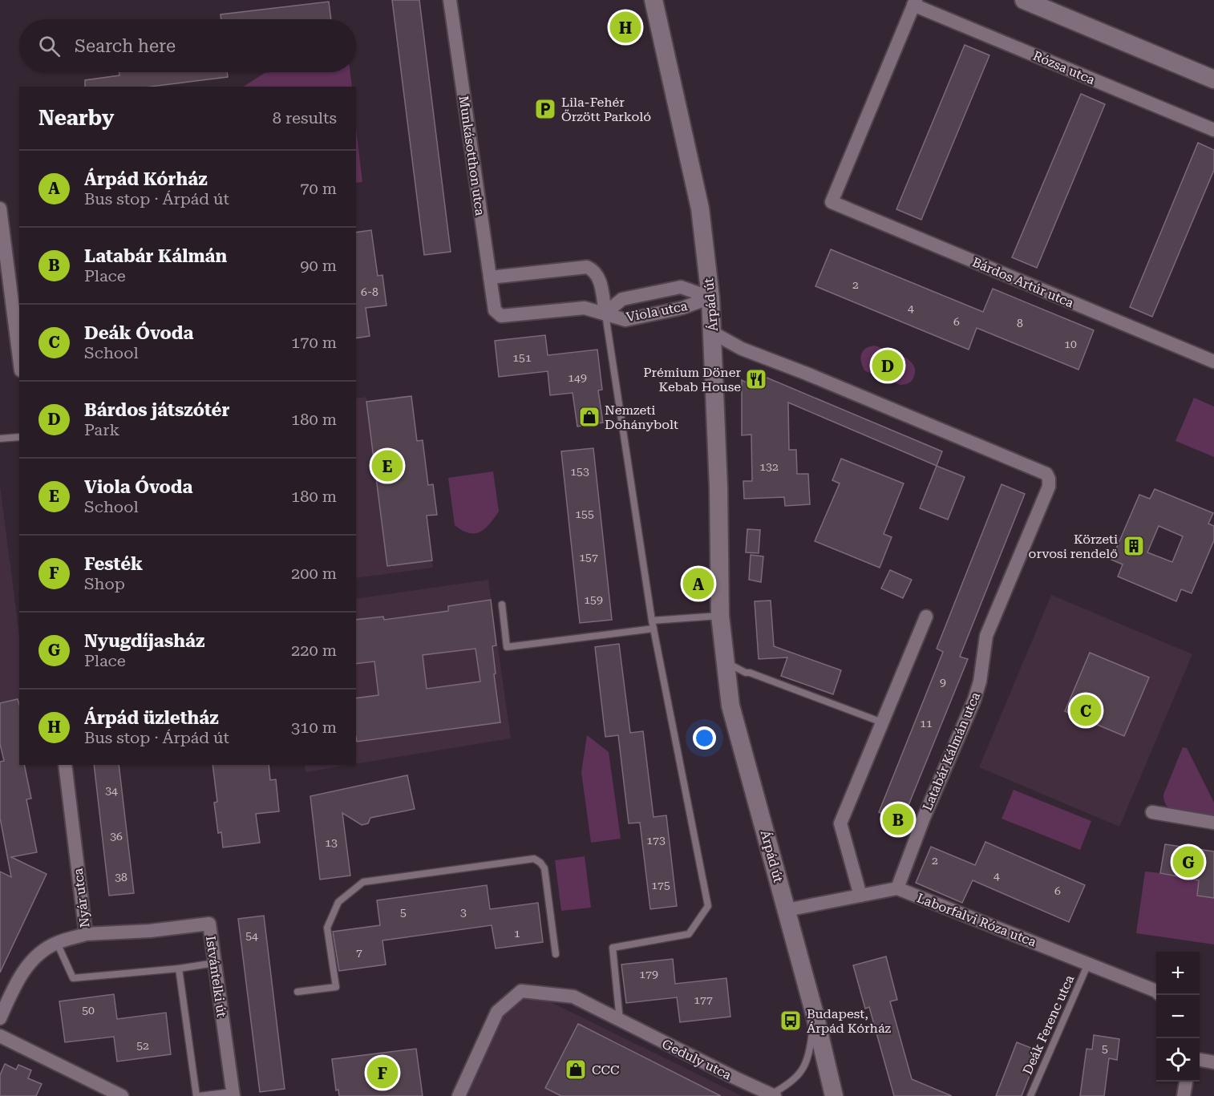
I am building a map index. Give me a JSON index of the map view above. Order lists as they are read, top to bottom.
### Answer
{
  "streets": {
    "main road": ["Árpád út"],
    "street": [
      "Rózsa utca",
      "Munkásotthon utca",
      "Bárdos Artúr utca",
      "Viola utca",
      "Latabár Kálmán utca",
      "Nyár utca",
      "Laborfalvi Róza utca",
      "Istvántelki út",
      "Geduly utca"
    ],
    "lane": ["Deák Ferenc utca"]
  },
  "crossings": [
    ["Rózsa utca", "Bárdos Artúr utca"],
    ["Munkásotthon utca", "Viola utca"],
    ["Árpád út", "Viola utca"],
    ["Árpád út", "Latabár Kálmán utca"],
    ["Latabár Kálmán utca", "Laborfalvi Róza utca"],
    ["Nyár utca", "Istvántelki út"],
    ["Laborfalvi Róza utca", "Deák Ferenc utca"]
  ],
  "places": {
    "parking": ["Lila-Fehér Őrzött Parkoló"],
    "restaurant": ["Prémium Döner Kebab House"],
    "shop": ["Nemzeti Dohánybolt", "CCC"],
    "building": ["Körzeti orvosi rendelő"],
    "bus stop": ["Budapest, Árpád Kórház"]
  },
  "house_numbers": [
    "2",
    "6-8",
    "4",
    "6",
    "8",
    "10",
    "151",
    "149",
    "132",
    "153",
    "155",
    "157",
    "159",
    "9",
    "11",
    "34",
    "36",
    "173",
    "13",
    "2",
    "4",
    "38",
    "175",
    "6",
    "5",
    "3",
    "1",
    "54",
    "7",
    "179",
    "177",
    "50",
    "52",
    "5"
  ],
  "page": {
    "pins": [
      "H",
      "D",
      "E",
      "A",
      "C",
      "B",
      "G",
      "F"
    ],
    "search": "Search here",
    "heading": ["Nearby", "8 results"],
    "list": [
      {
        "mark": "A",
        "name": "Árpád Kórház",
        "note": "Bus stop · Árpád út",
        "value": "70 m"
      },
      {
        "mark": "B",
        "name": "Latabár Kálmán",
        "note": "Place",
        "value": "90 m"
      },
      {
        "mark": "C",
        "name": "Deák Óvoda",
        "note": "School",
        "value": "170 m"
      },
      {
        "mark": "D",
        "name": "Bárdos játszótér",
        "note": "Park",
        "value": "180 m"
      },
      {
        "mark": "E",
        "name": "Viola Óvoda",
        "note": "School",
        "value": "180 m"
      },
      {
        "mark": "F",
        "name": "Festék",
        "note": "Shop",
        "value": "200 m"
      },
      {
        "mark": "G",
        "name": "Nyugdíjasház",
        "note": "Place",
        "value": "220 m"
      },
      {
        "mark": "H",
        "name": "Árpád üzletház",
        "note": "Bus stop · Árpád út",
        "value": "310 m"
      }
    ],
    "map_buttons": ["+", "−"]
  }
}
